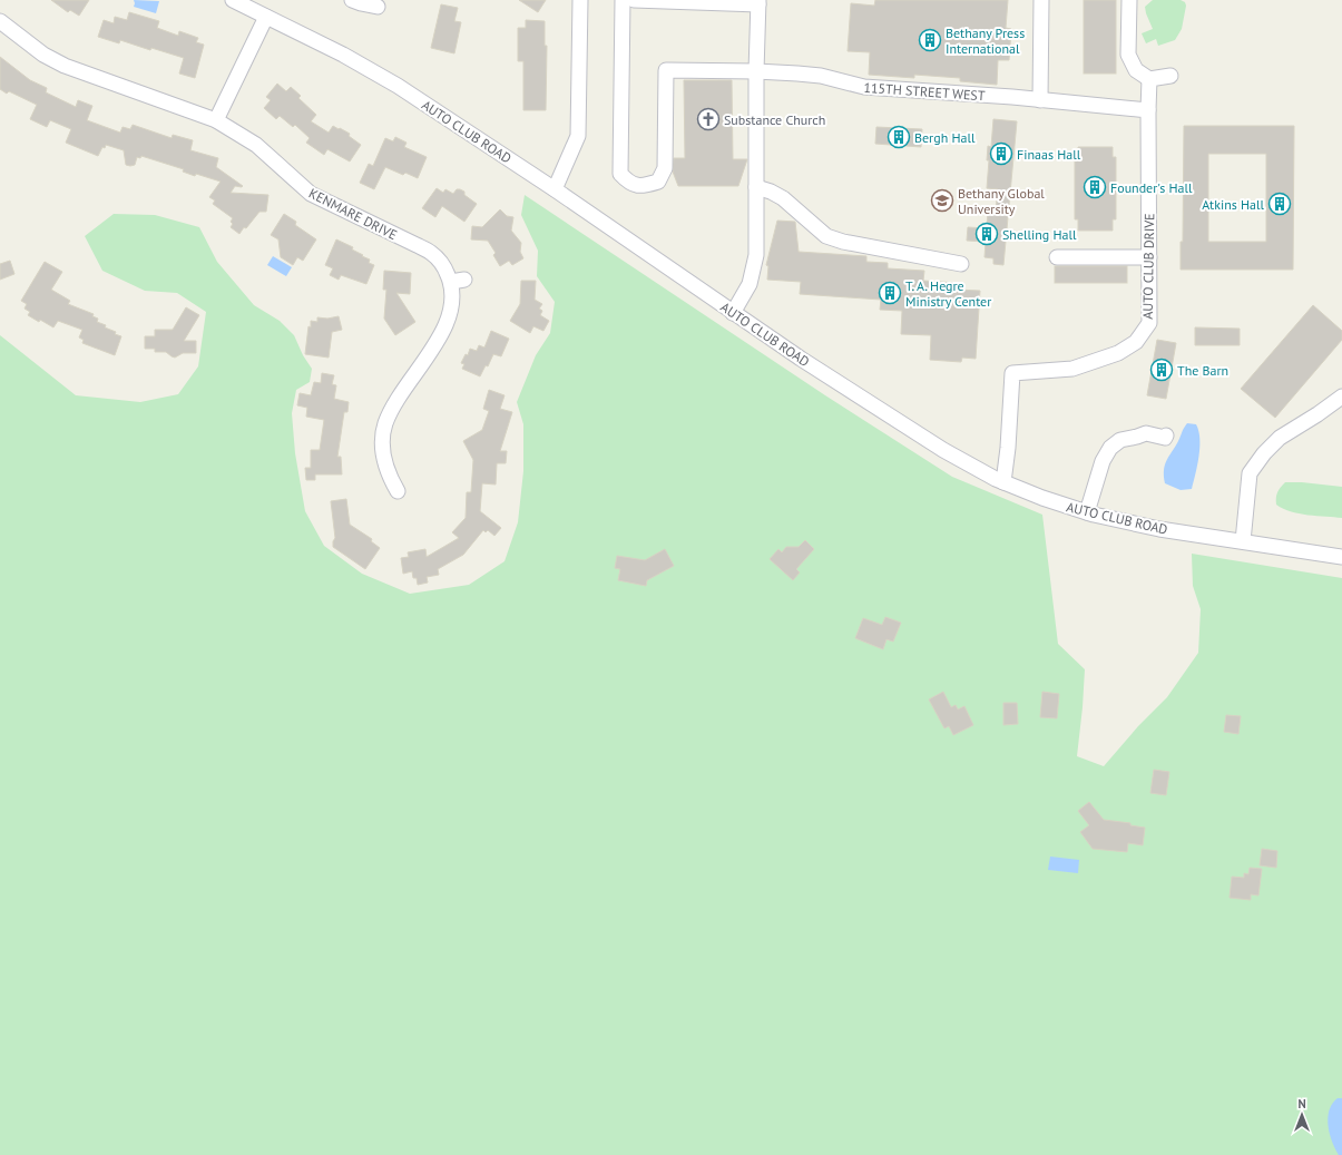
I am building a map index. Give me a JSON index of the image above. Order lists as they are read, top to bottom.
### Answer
{
  "streets": {
    "street": [
      "115TH STREET WEST",
      "AUTO CLUB ROAD",
      "KENMARE DRIVE",
      "AUTO CLUB DRIVE"
    ]
  },
  "crossings": [
    ["AUTO CLUB ROAD", "AUTO CLUB DRIVE"]
  ],
  "places": {
    "building": [
      "Bethany Press International",
      "Bergh Hall",
      "Finaas Hall",
      "Founder's Hall",
      "Atkins Hall",
      "Shelling Hall",
      "T. A. Hegre Ministry Center",
      "The Barn"
    ],
    "church": ["Substance Church"],
    "school or university": ["Bethany Global University"]
  },
  "north": "top"
}
